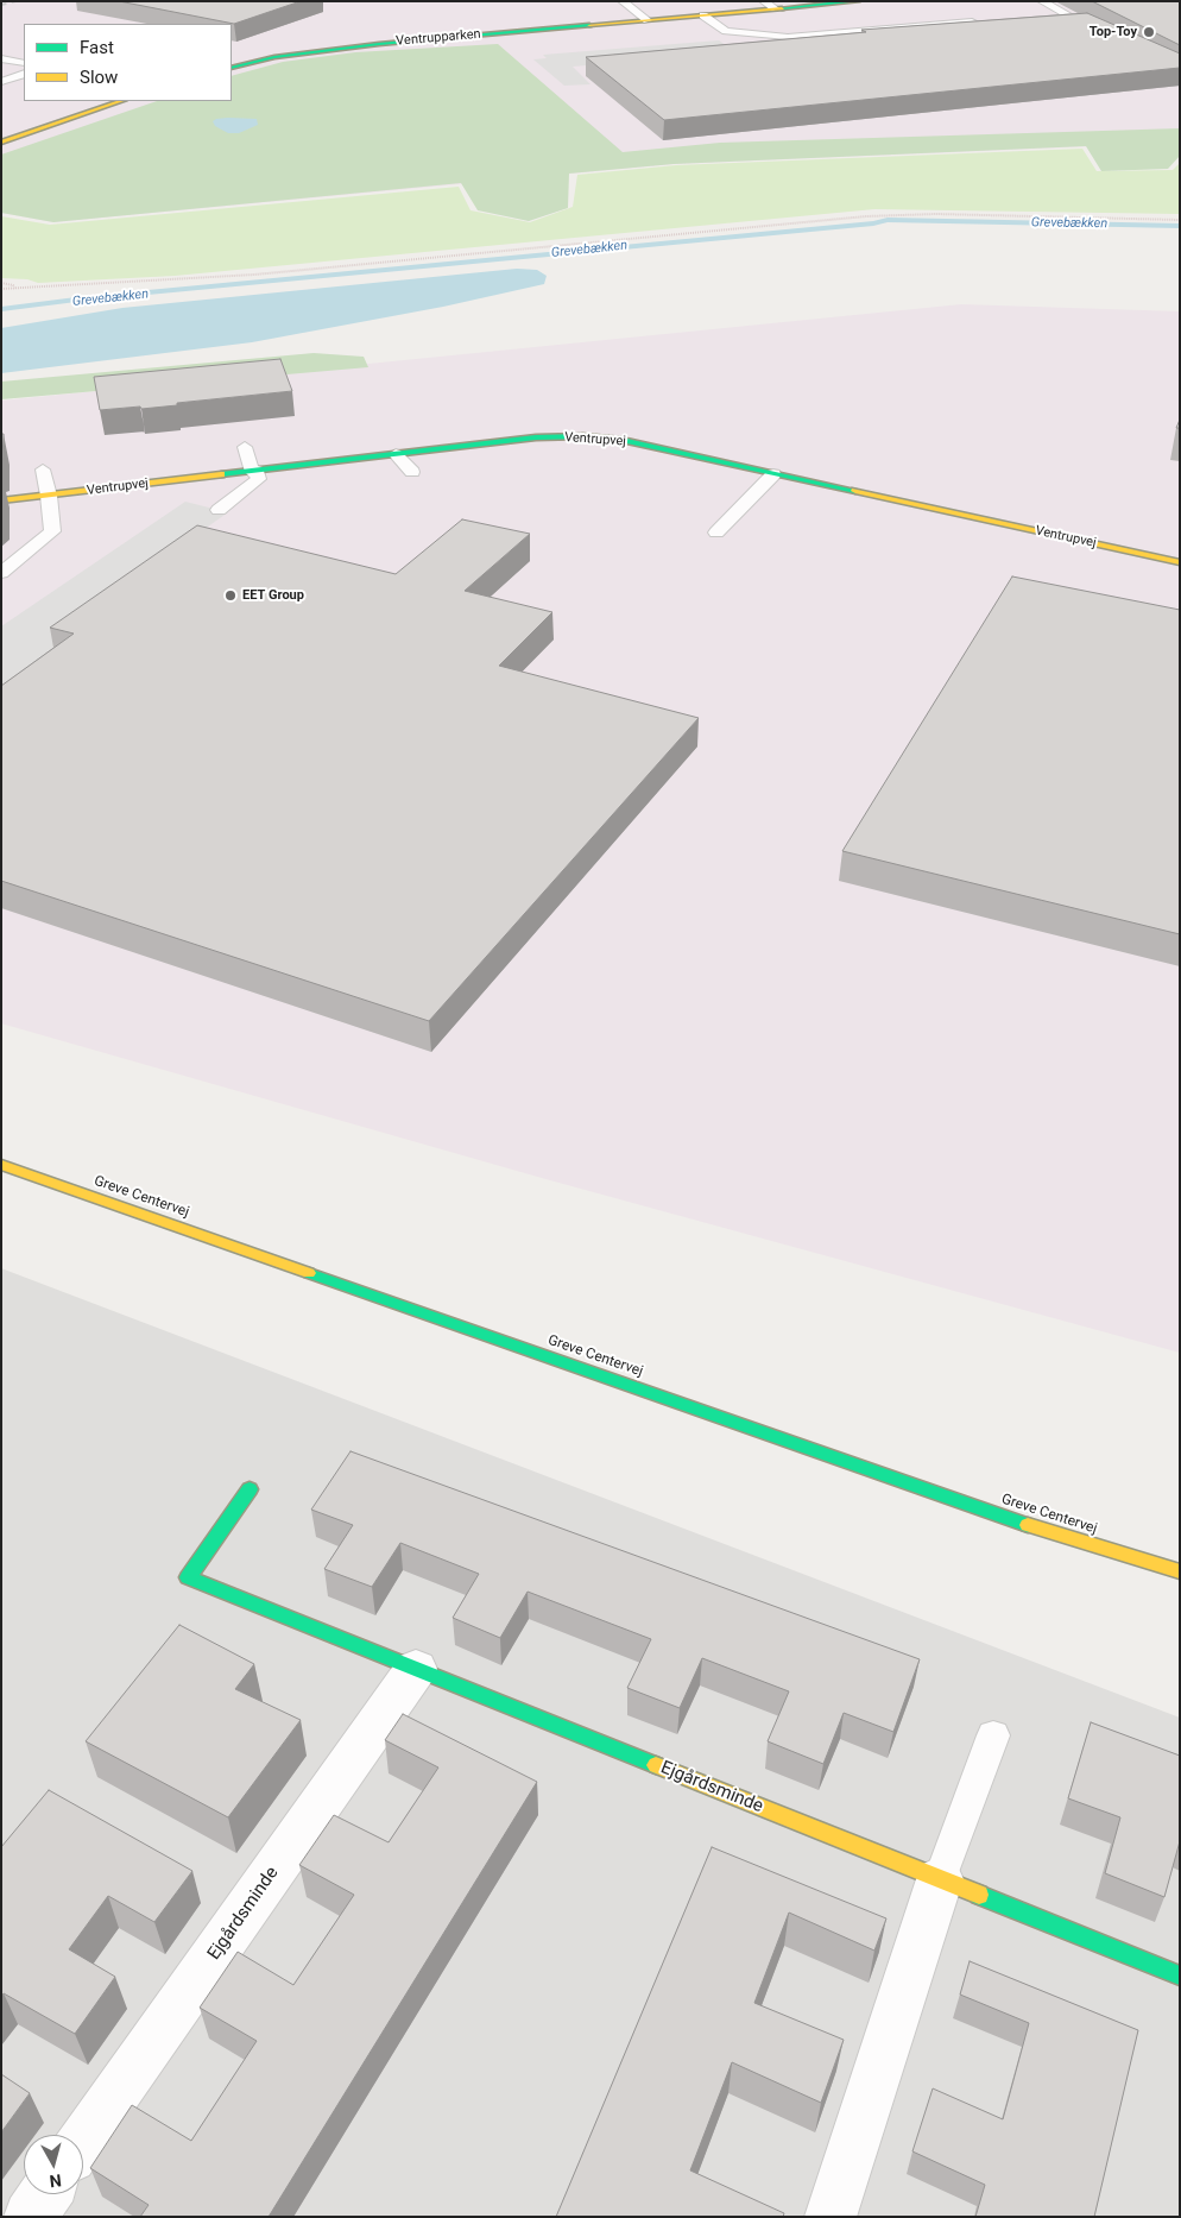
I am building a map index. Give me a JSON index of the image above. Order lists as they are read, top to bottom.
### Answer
{
  "streets": {
    "street": [
      "Ventrupparken",
      "Ventrupvej",
      "Greve Centervej",
      "Ejgårdsminde"
    ]
  },
  "water": ["Grevebækken"],
  "places": ["Top-Toy", "EET Group"],
  "legend": ["Fast", "Slow"],
  "north": "bottom"
}
